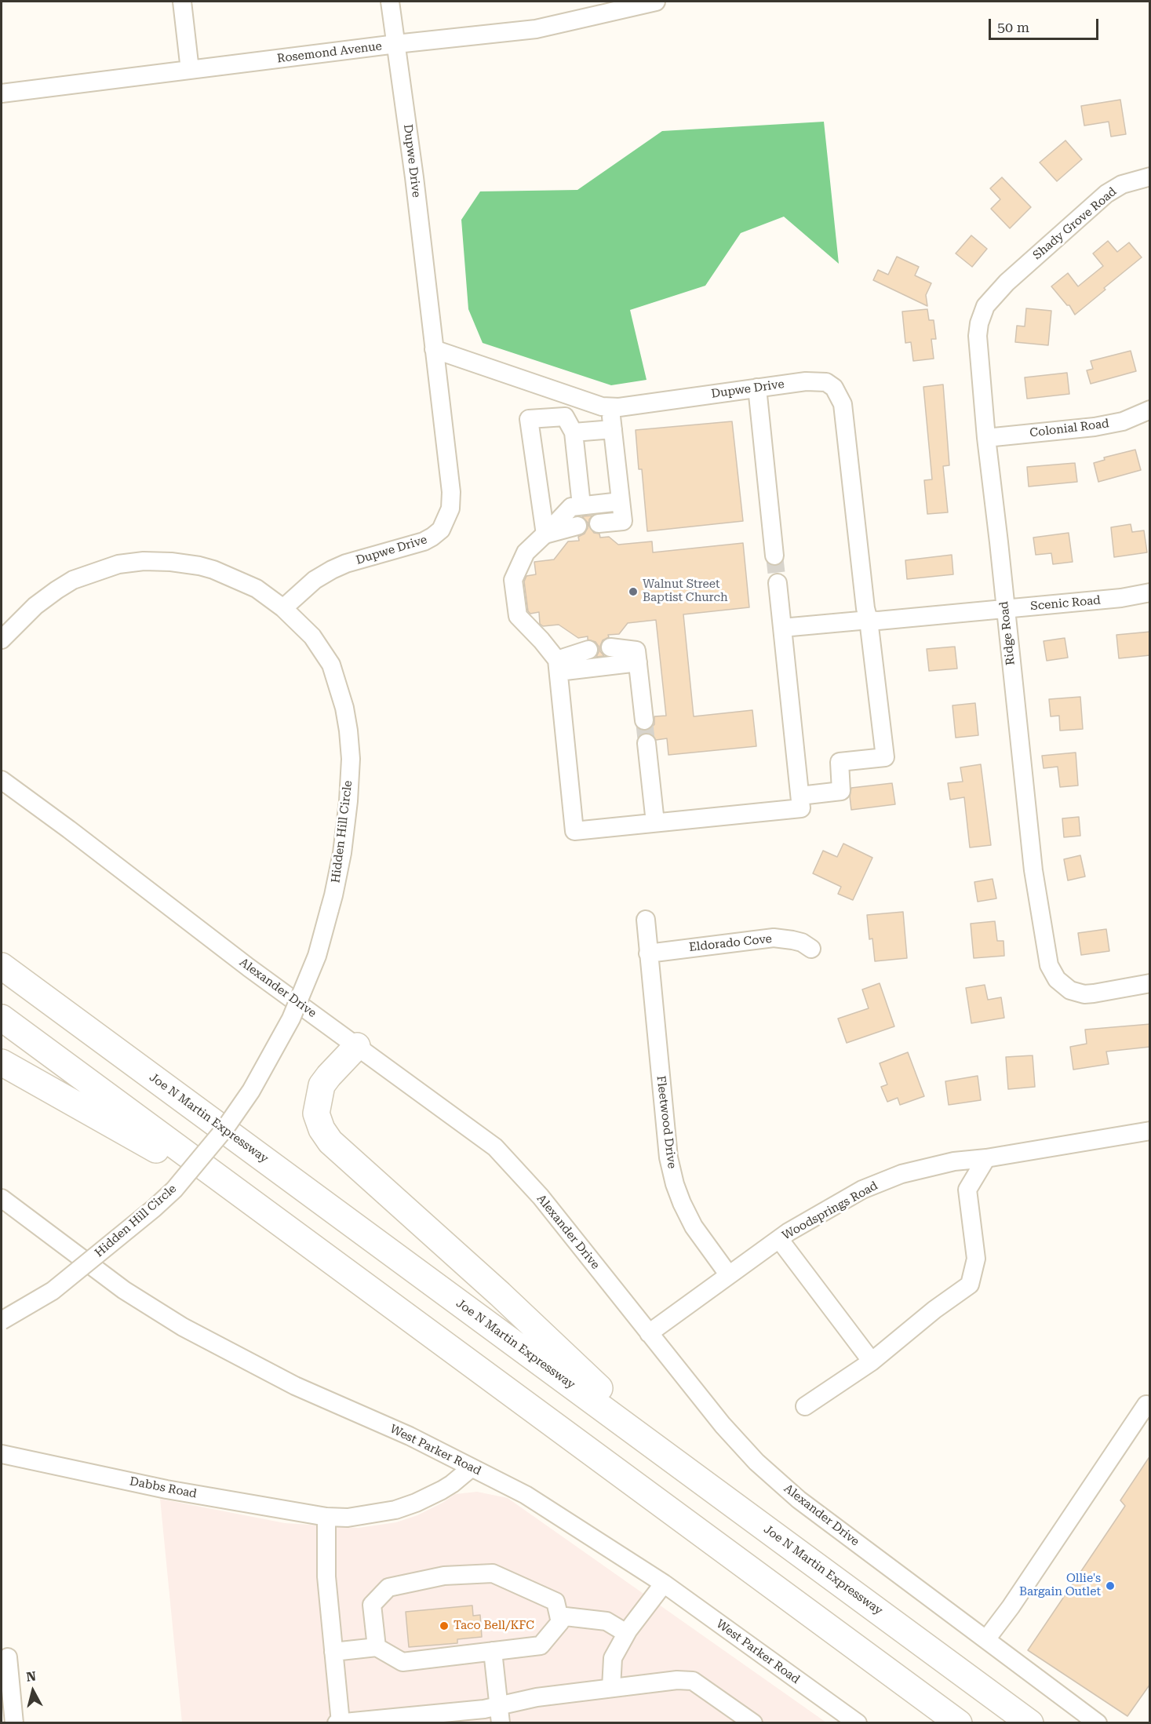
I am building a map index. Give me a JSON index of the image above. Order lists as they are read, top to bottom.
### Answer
{
  "streets": {
    "highway": ["Joe N Martin Expressway"],
    "street": [
      "Rosemond Avenue",
      "Dupwe Drive",
      "Shady Grove Road",
      "Colonial Road",
      "Scenic Road",
      "Ridge Road",
      "Hidden Hill Circle",
      "Eldorado Cove",
      "Alexander Drive",
      "Fleetwood Drive",
      "Woodsprings Road",
      "West Parker Road",
      "Dabbs Road"
    ]
  },
  "crossings": [
    ["Rosemond Avenue", "Dupwe Drive"],
    ["Dupwe Drive", "Scenic Road"],
    ["Dupwe Drive", "Hidden Hill Circle"],
    ["Shady Grove Road", "Ridge Road"],
    ["Colonial Road", "Ridge Road"],
    ["Scenic Road", "Ridge Road"],
    ["Eldorado Cove", "Fleetwood Drive"],
    ["Alexander Drive", "Woodsprings Road"],
    ["Fleetwood Drive", "Woodsprings Road"],
    ["West Parker Road", "Dabbs Road"]
  ],
  "places": ["Walnut Street Baptist Church", "Ollie's Bargain Outlet", "Taco Bell/KFC"],
  "scale_bar": "50 m",
  "north": "top"
}
